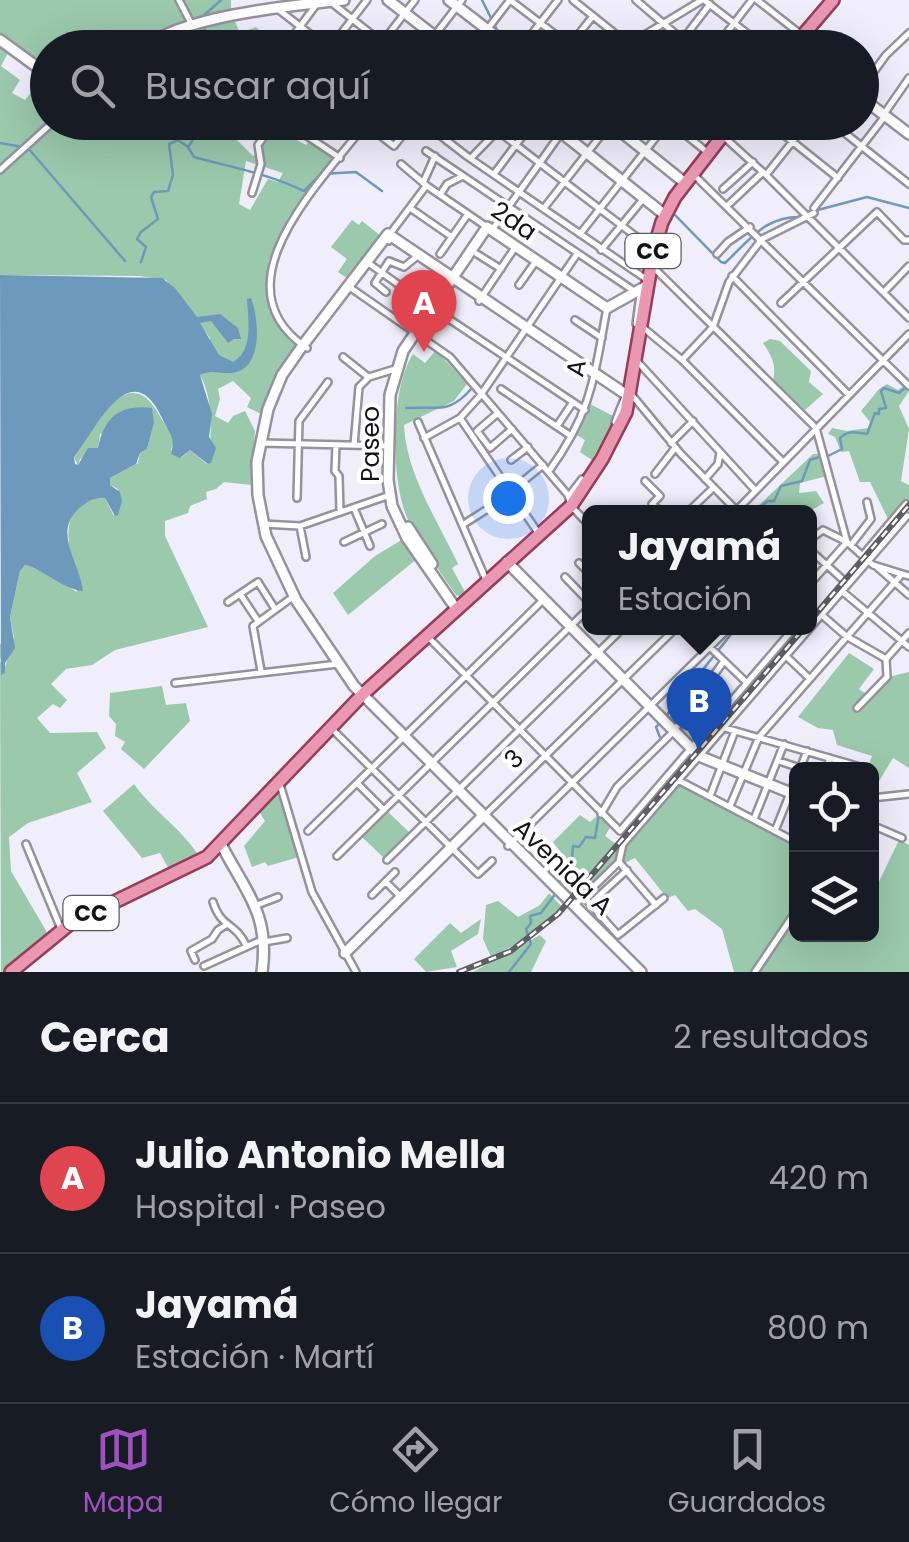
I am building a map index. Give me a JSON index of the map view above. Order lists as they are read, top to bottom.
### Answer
{
  "streets": {
    "main road": ["CC"],
    "street": [
      "2da",
      "A",
      "Paseo",
      "3",
      "Avenida A"
    ]
  },
  "crossings": [
    ["2da", "A"],
    ["CC", "Paseo"],
    ["CC", "Avenida A"],
    ["3", "Avenida A"]
  ],
  "page": {
    "search": "Buscar aquí",
    "pins": ["A", "B"],
    "popup": ["Jayamá", "Estación"],
    "heading": ["Cerca", "2 resultados"],
    "list": [
      {
        "mark": "A",
        "name": "Julio Antonio Mella",
        "note": "Hospital · Paseo",
        "value": "420 m"
      },
      {
        "mark": "B",
        "name": "Jayamá",
        "note": "Estación · Martí",
        "value": "800 m"
      }
    ],
    "nav": ["Mapa", "Cómo llegar", "Guardados"]
  }
}
